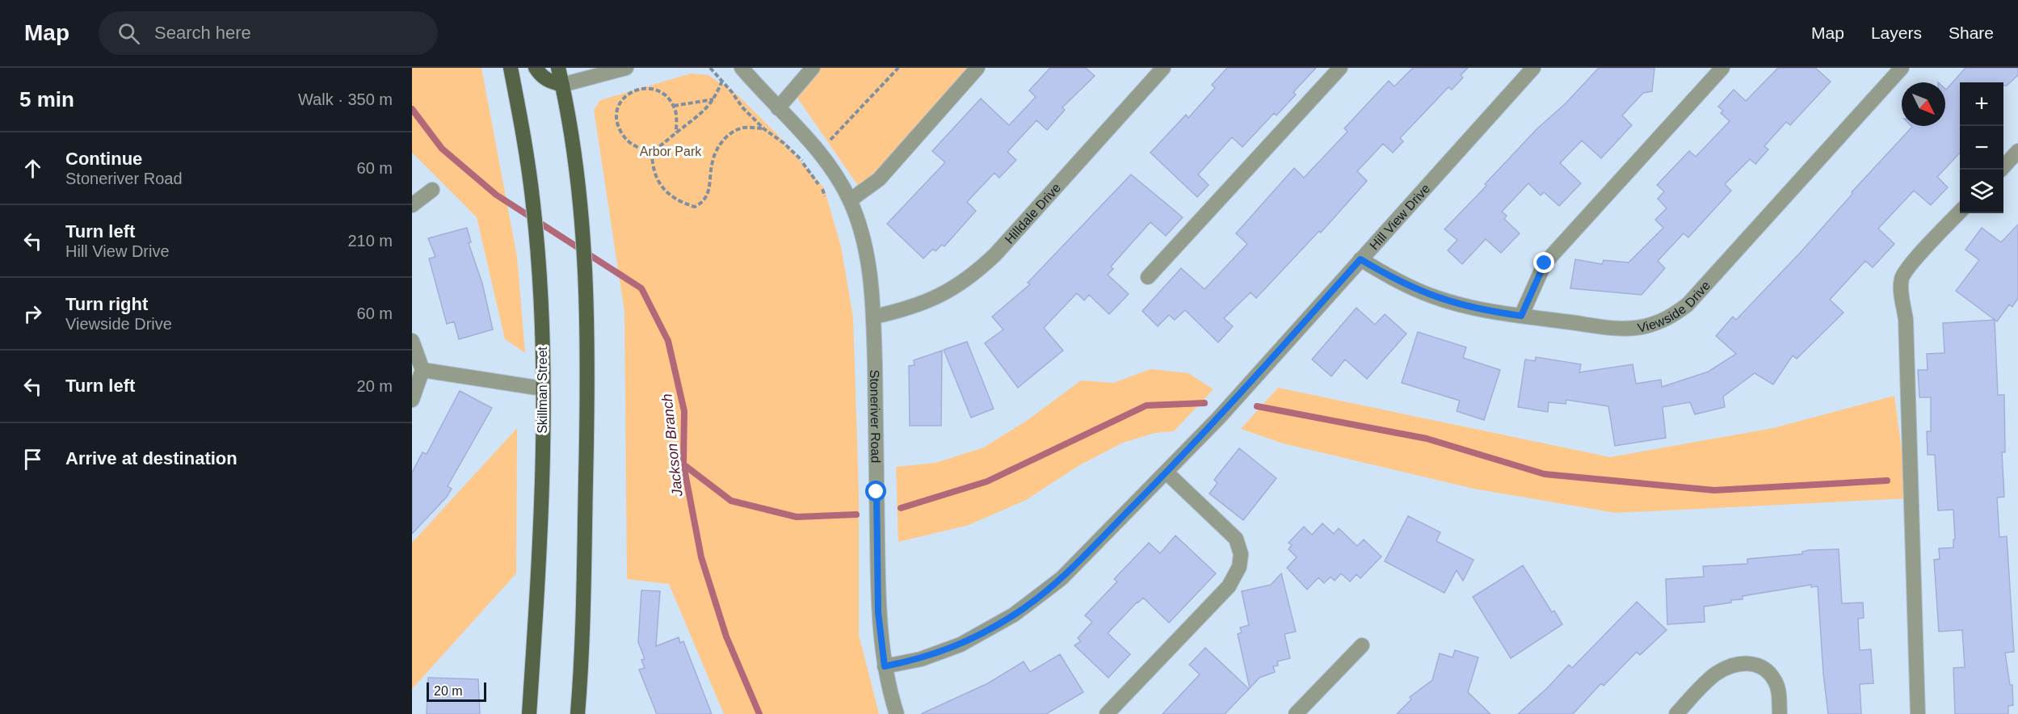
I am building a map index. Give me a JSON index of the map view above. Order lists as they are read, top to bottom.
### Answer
{
  "streets": {
    "main road": ["Skillman Street"],
    "street": [
      "Hilldale Drive",
      "Hill View Drive",
      "Viewside Drive",
      "Stoneriver Road"
    ]
  },
  "crossings": [
    ["Hilldale Drive", "Stoneriver Road"],
    ["Hill View Drive", "Viewside Drive"],
    ["Hill View Drive", "Stoneriver Road"]
  ],
  "water": ["Jackson Branch"],
  "parks": ["Arbor Park"],
  "scale_bar": "20 m",
  "north": "bottom right",
  "page": {
    "header": "Map",
    "search": "Search here",
    "nav": ["Map", "Layers", "Share"],
    "heading": ["5 min", "Walk · 350 m"],
    "map_buttons": ["+", "−"],
    "list": [
      ["Continue", "Stoneriver Road", "60 m"],
      ["Turn left", "Hill View Drive", "210 m"],
      ["Turn right", "Viewside Drive", "60 m"],
      ["Turn left", "20 m"],
      "Arrive at destination"
    ],
    "scale": "20 m"
  }
}
